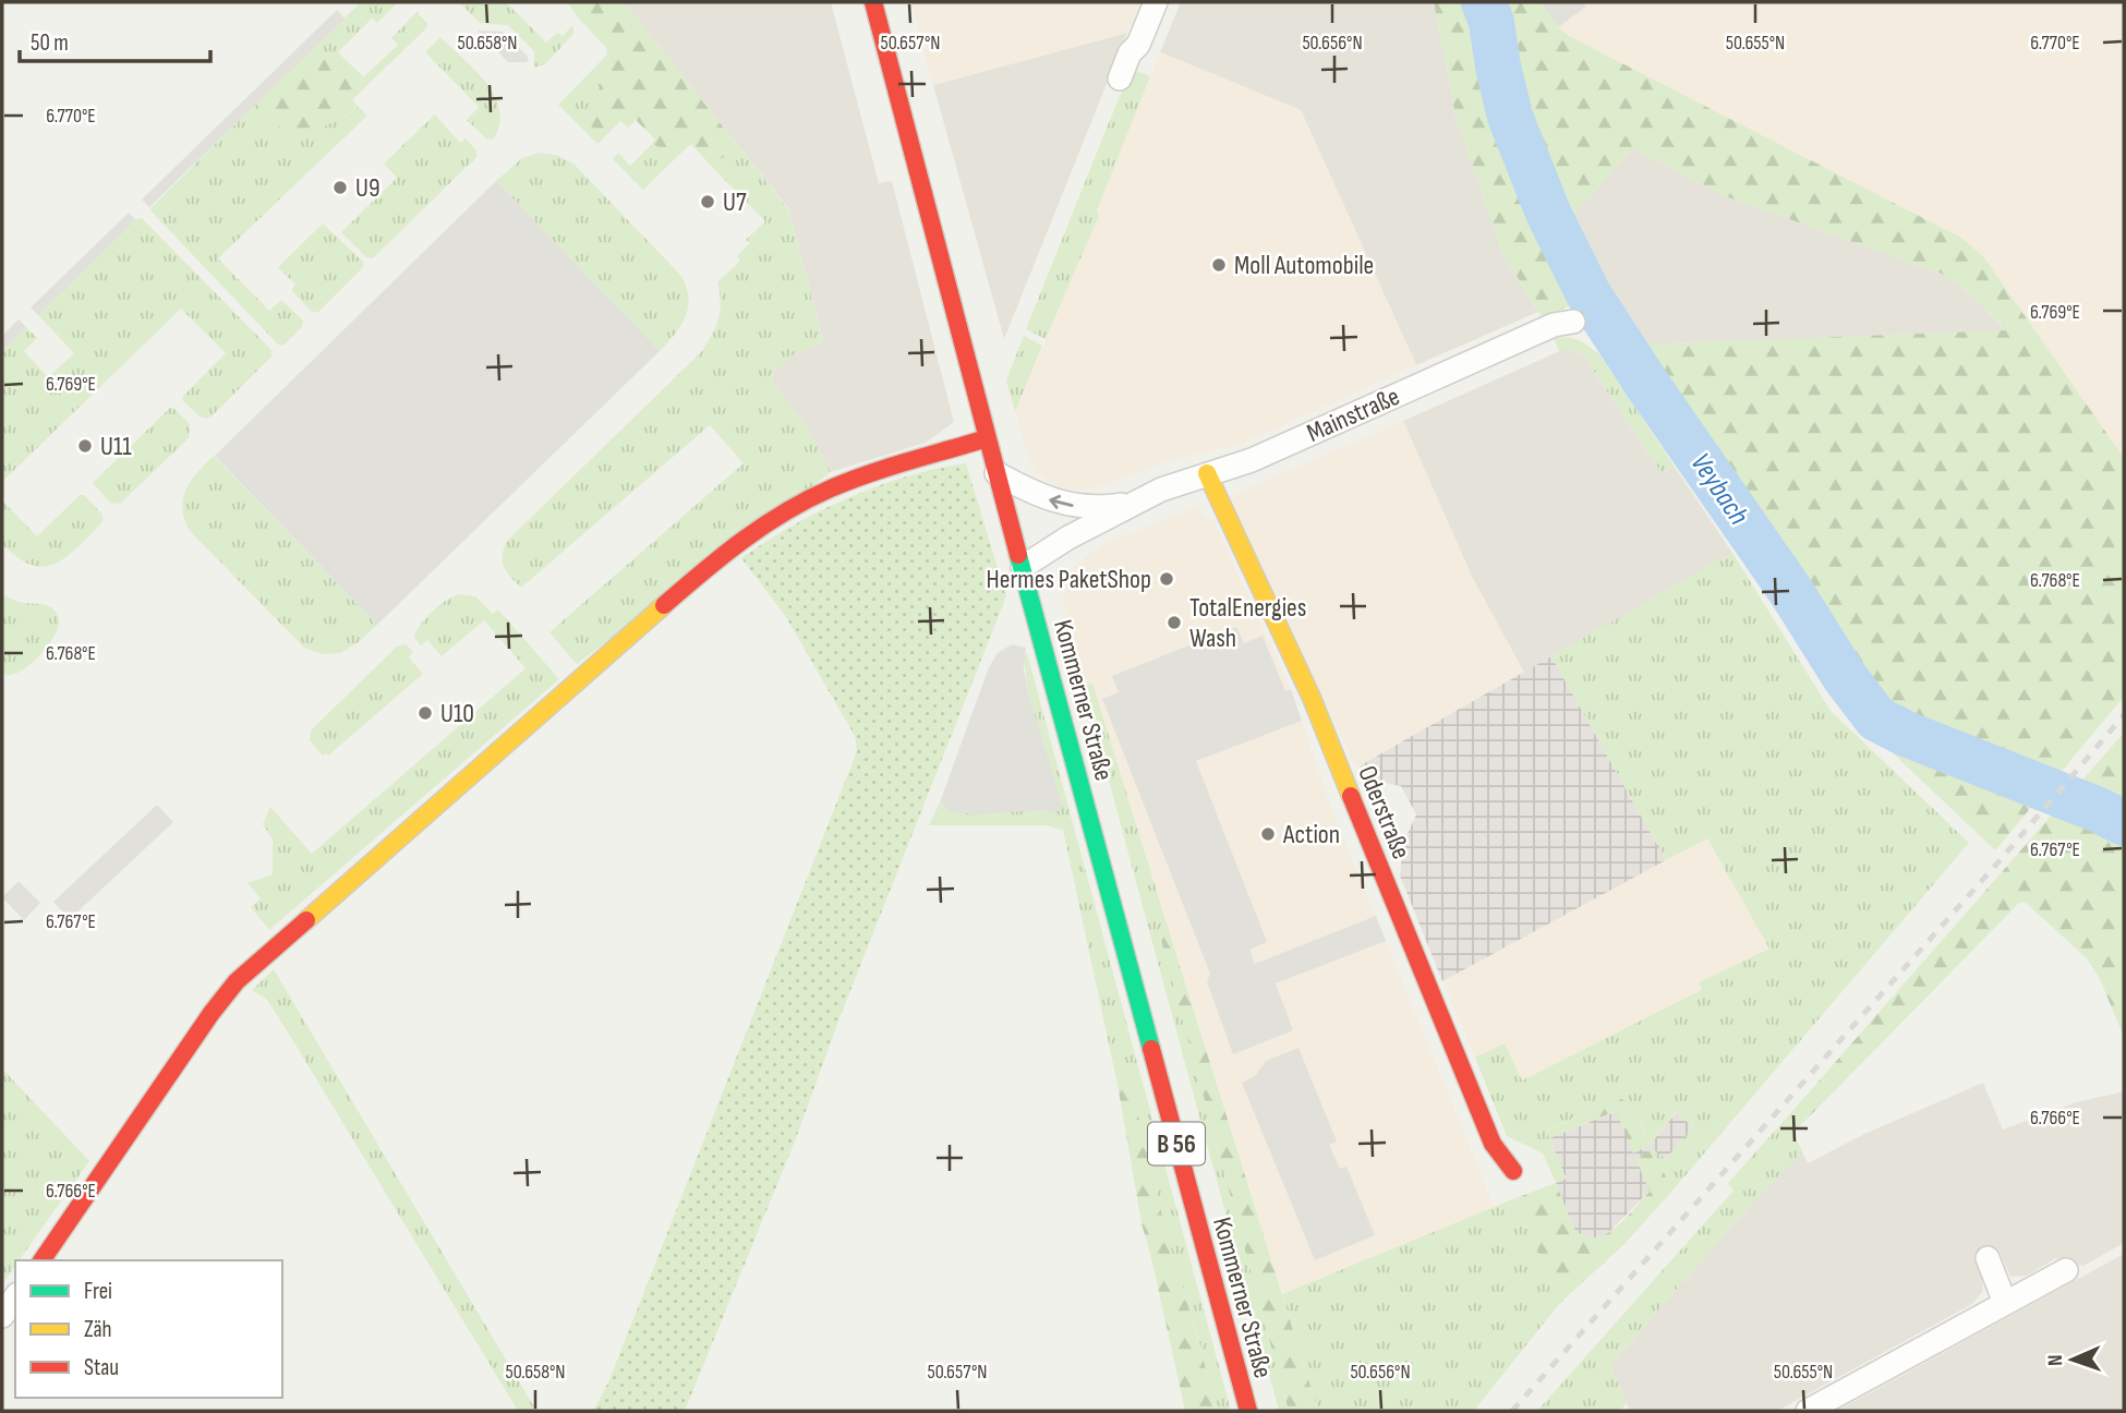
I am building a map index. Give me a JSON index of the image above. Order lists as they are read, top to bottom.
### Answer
{
  "streets": {
    "street": [
      "Mainstraße",
      "Kommerner Straße",
      "Oderstraße",
      "B 56"
    ]
  },
  "crossings": [
    ["Mainstraße", "Kommerner Straße"],
    ["Mainstraße", "Oderstraße"]
  ],
  "water": ["Veybach"],
  "places": [
    "U9",
    "U7",
    "Moll Automobile",
    "U11",
    "Hermes PaketShop",
    "TotalEnergies Wash",
    "U10",
    "Action"
  ],
  "legend": ["Frei", "Zäh", "Stau"],
  "scale_bar": "50 m",
  "north": "left",
  "coordinates": [
    "50.658°N",
    "50.657°N",
    "50.656°N",
    "50.655°N",
    "6.770°E",
    "6.769°E",
    "6.768°E",
    "6.767°E",
    "6.766°E"
  ]
}
